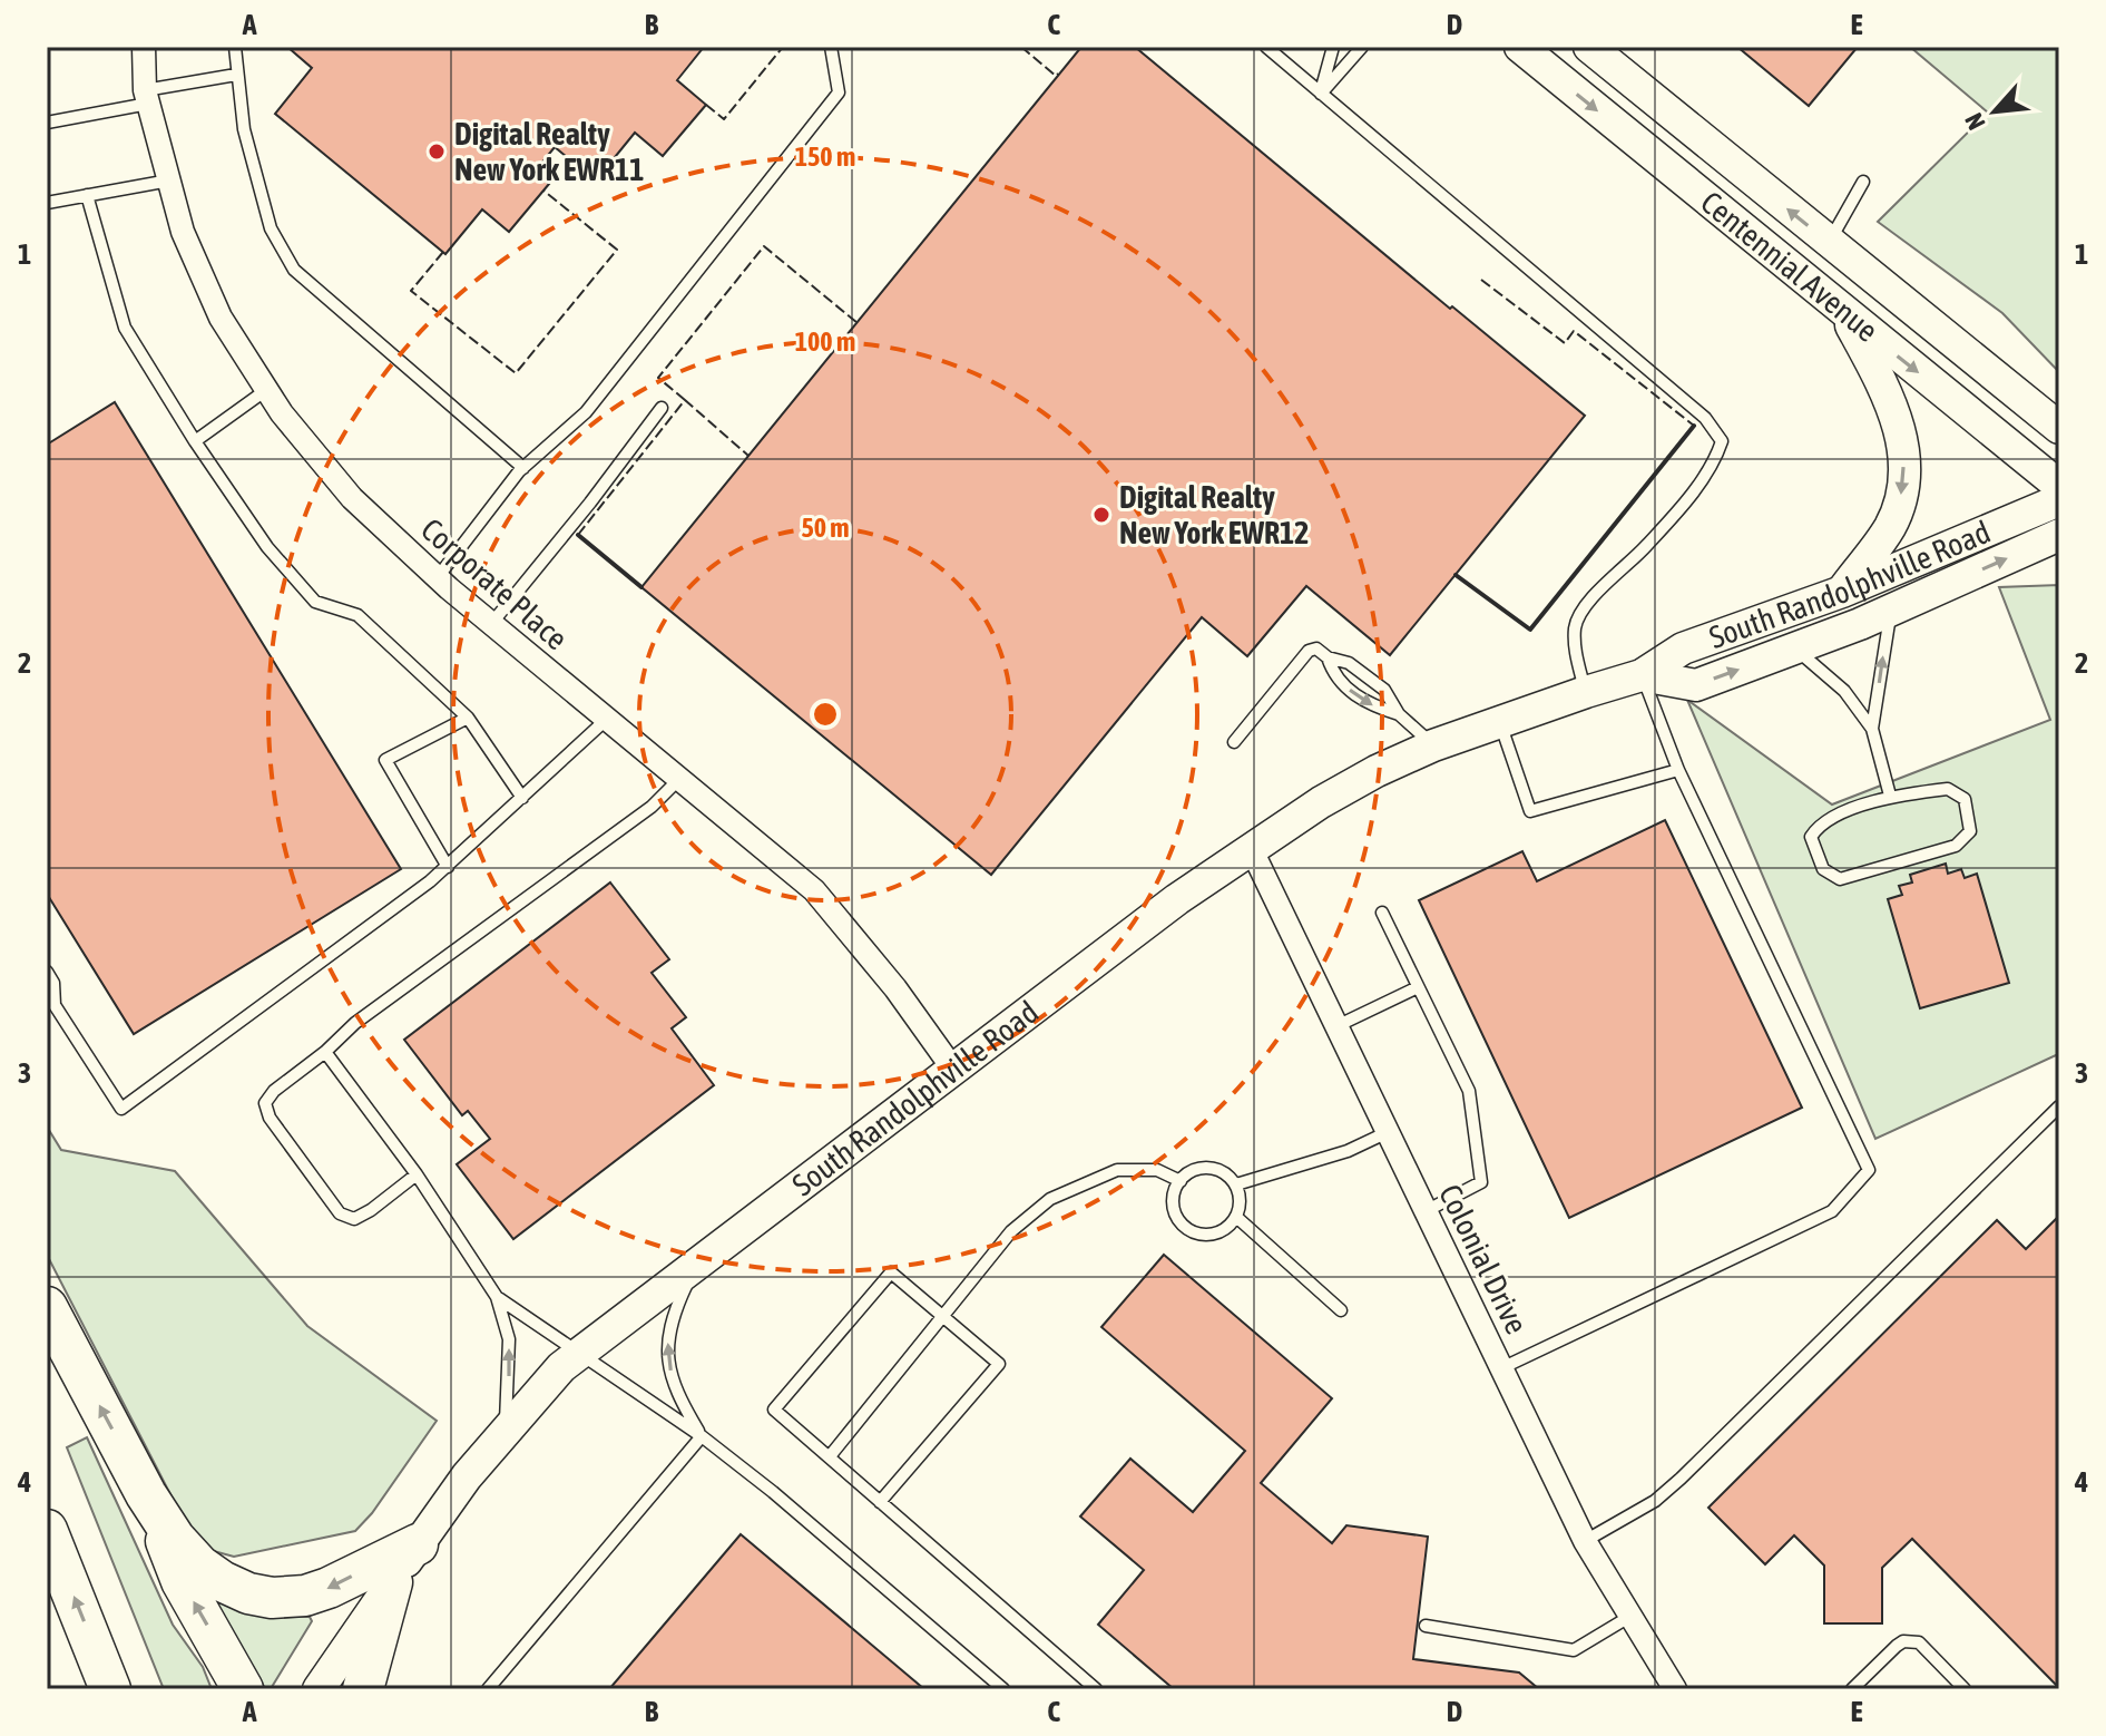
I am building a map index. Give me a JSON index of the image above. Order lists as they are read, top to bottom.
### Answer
{
  "streets": {
    "main road": ["Centennial Avenue", "South Randolphville Road"],
    "street": ["Corporate Place", "Colonial Drive"]
  },
  "crossings": [
    ["Corporate Place", "South Randolphville Road"],
    ["South Randolphville Road", "Colonial Drive"]
  ],
  "places": ["Digital Realty New York EWR11", "Digital Realty New York EWR12"],
  "north": "bottom left",
  "grid": {
    "columns": [
      "A",
      "B",
      "C",
      "D",
      "E"
    ],
    "rows": [
      "1",
      "2",
      "3",
      "4"
    ]
  },
  "rings": ["150 m", "100 m", "50 m"]
}
